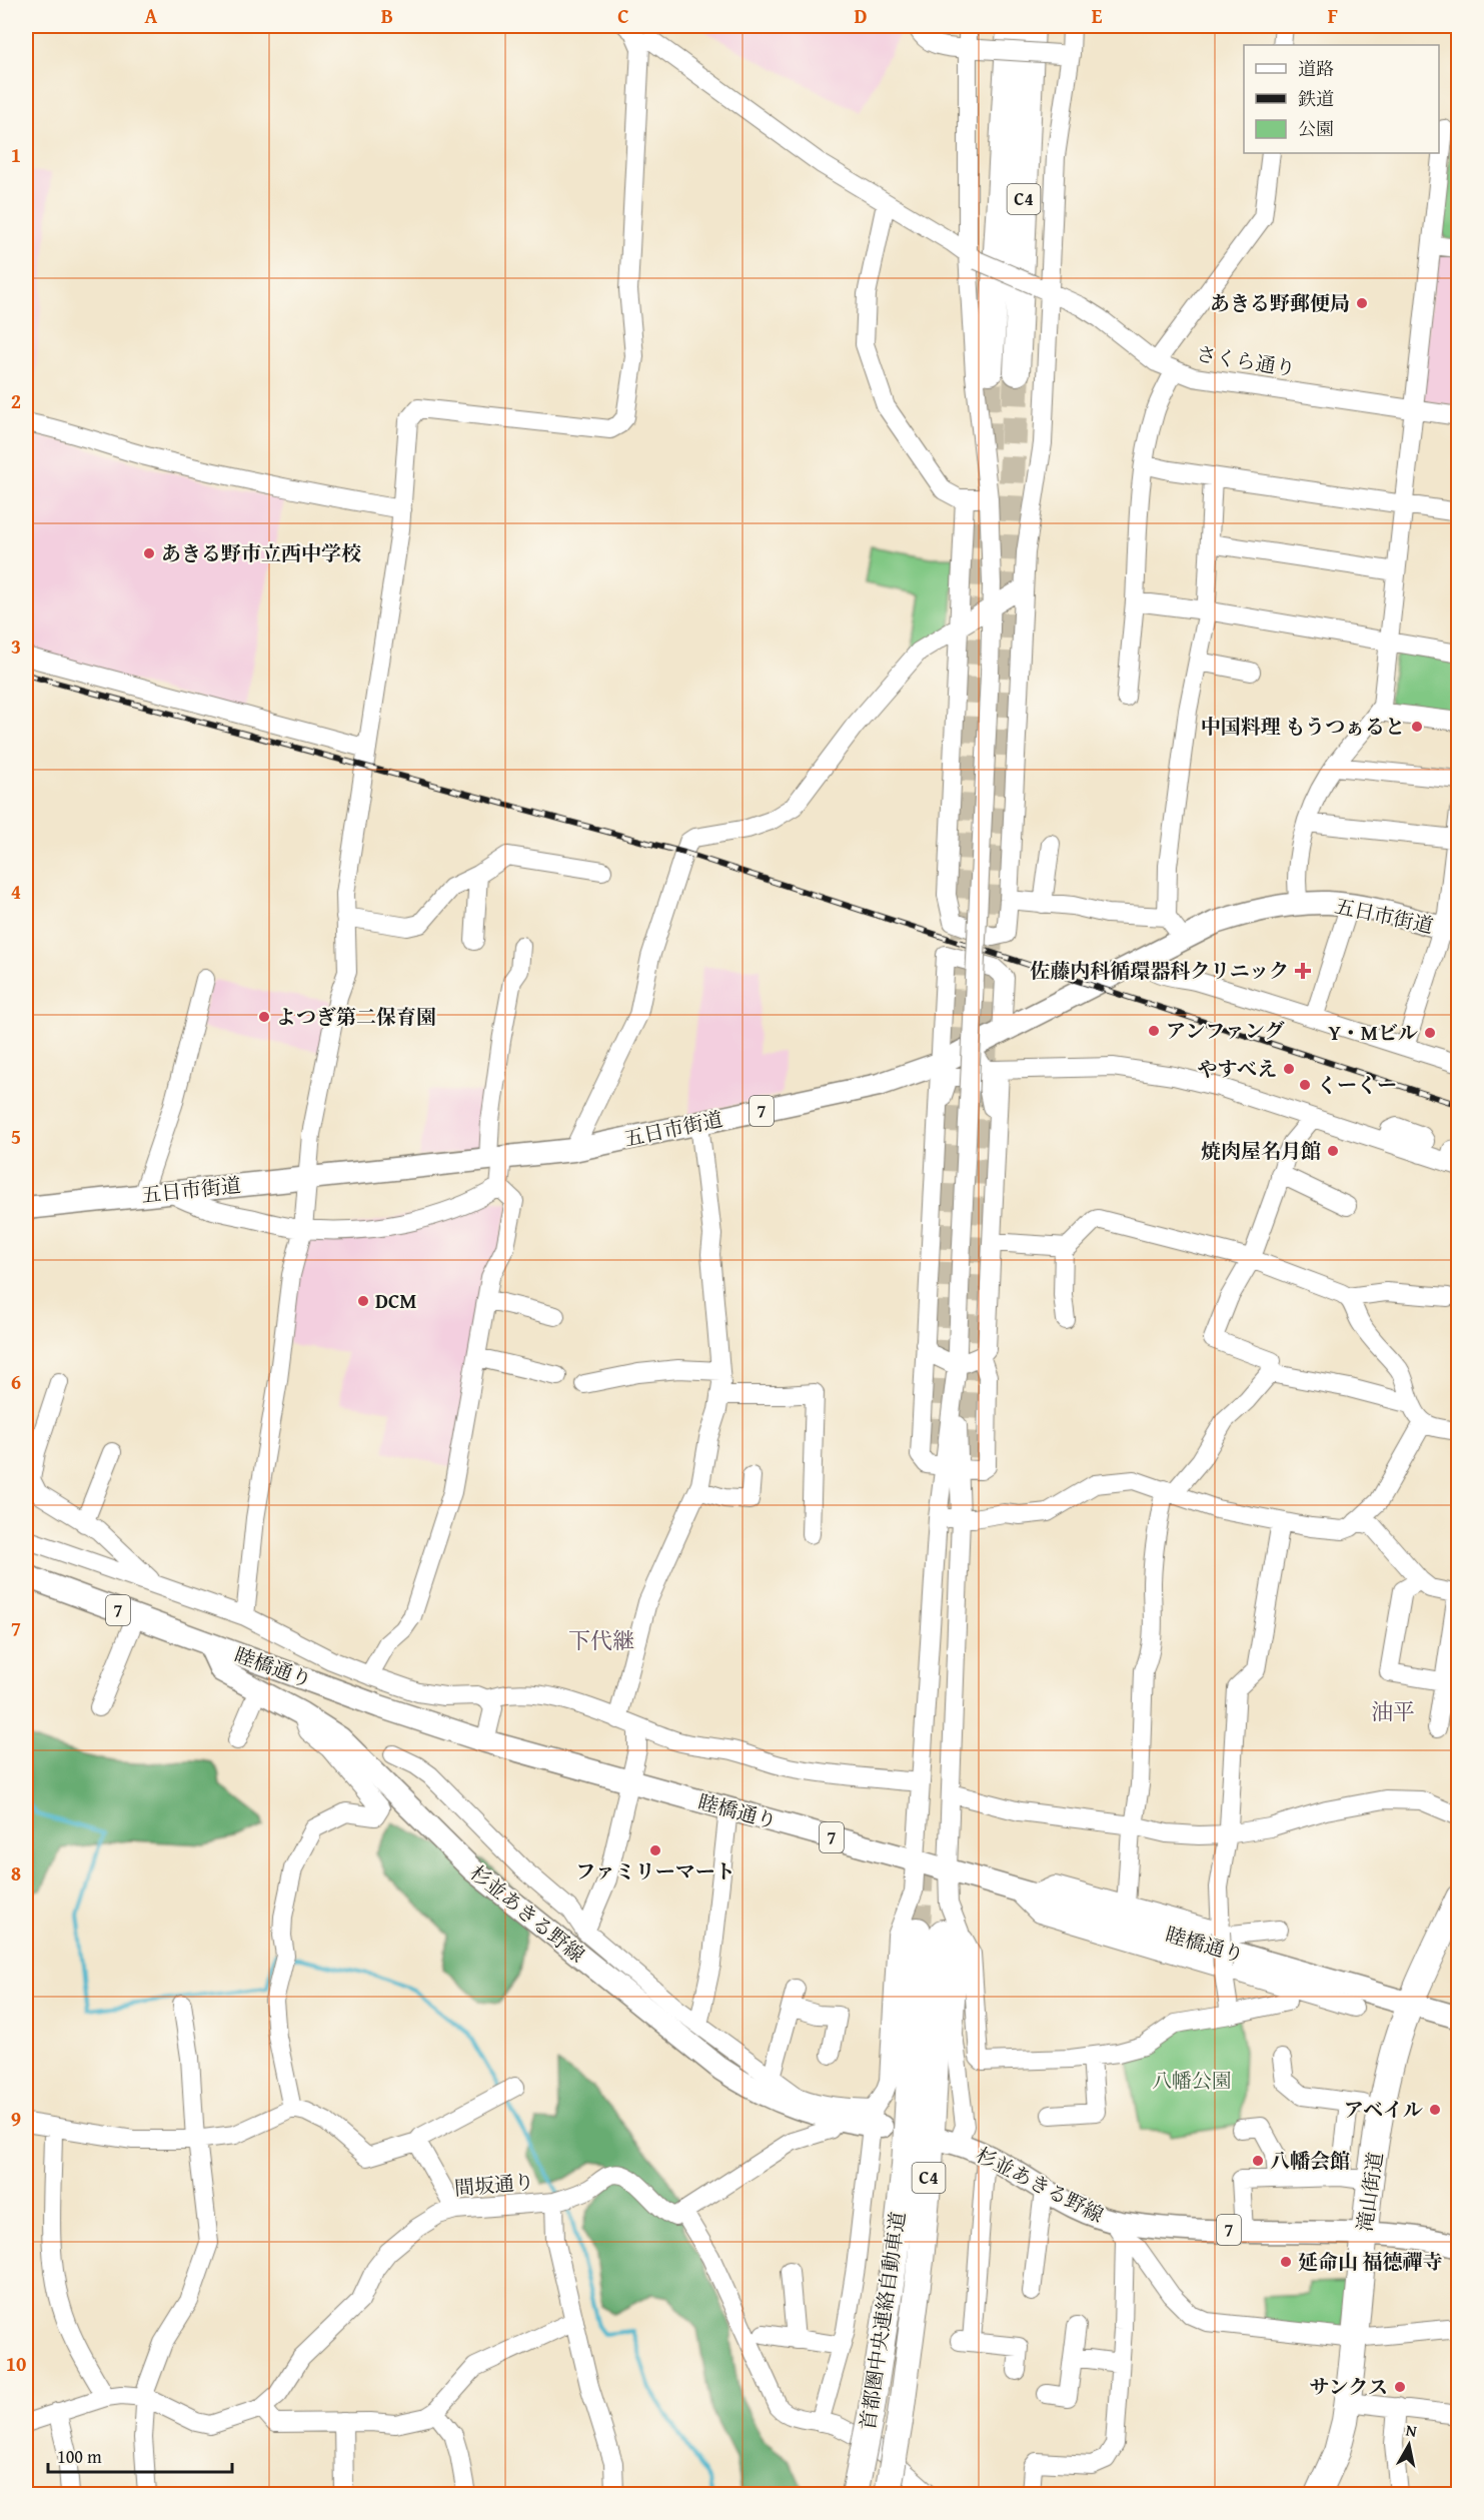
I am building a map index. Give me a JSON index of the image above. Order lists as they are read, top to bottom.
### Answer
{
  "streets": {
    "highway": ["C4", "滝山街道", "首都圏中央連絡自動車道"],
    "main road": [
      "五日市街道",
      "7",
      "睦橋通り",
      "杉並あきる野線"
    ],
    "street": ["さくら通り", "間坂通り"]
  },
  "crossings": [
    ["睦橋通り", "杉並あきる野線"],
    ["睦橋通り", "滝山街道"],
    ["杉並あきる野線", "滝山街道"]
  ],
  "districts": ["下代継", "油平"],
  "parks": ["八幡公園"],
  "places": {
    "other": [
      "あきる野郵便局",
      "あきる野市立西中学校",
      "中国料理 もうつぁると",
      "よつぎ第二保育園",
      "アンファング",
      "Y・Mビル",
      "やすべえ",
      "くーくー",
      "焼肉屋名月館",
      "DCM",
      "ファミリーマート",
      "アベイル",
      "八幡会館",
      "延命山 福德禪寺",
      "サンクス"
    ],
    "health": ["佐藤内科循環器科クリニック"]
  },
  "legend": ["道路", "鉄道", "公園"],
  "scale_bar": "100 m",
  "north": "top",
  "grid": {
    "columns": [
      "A",
      "B",
      "C",
      "D",
      "E",
      "F"
    ],
    "rows": [
      "1",
      "2",
      "3",
      "4",
      "5",
      "6",
      "7",
      "8",
      "9",
      "10"
    ]
  }
}
